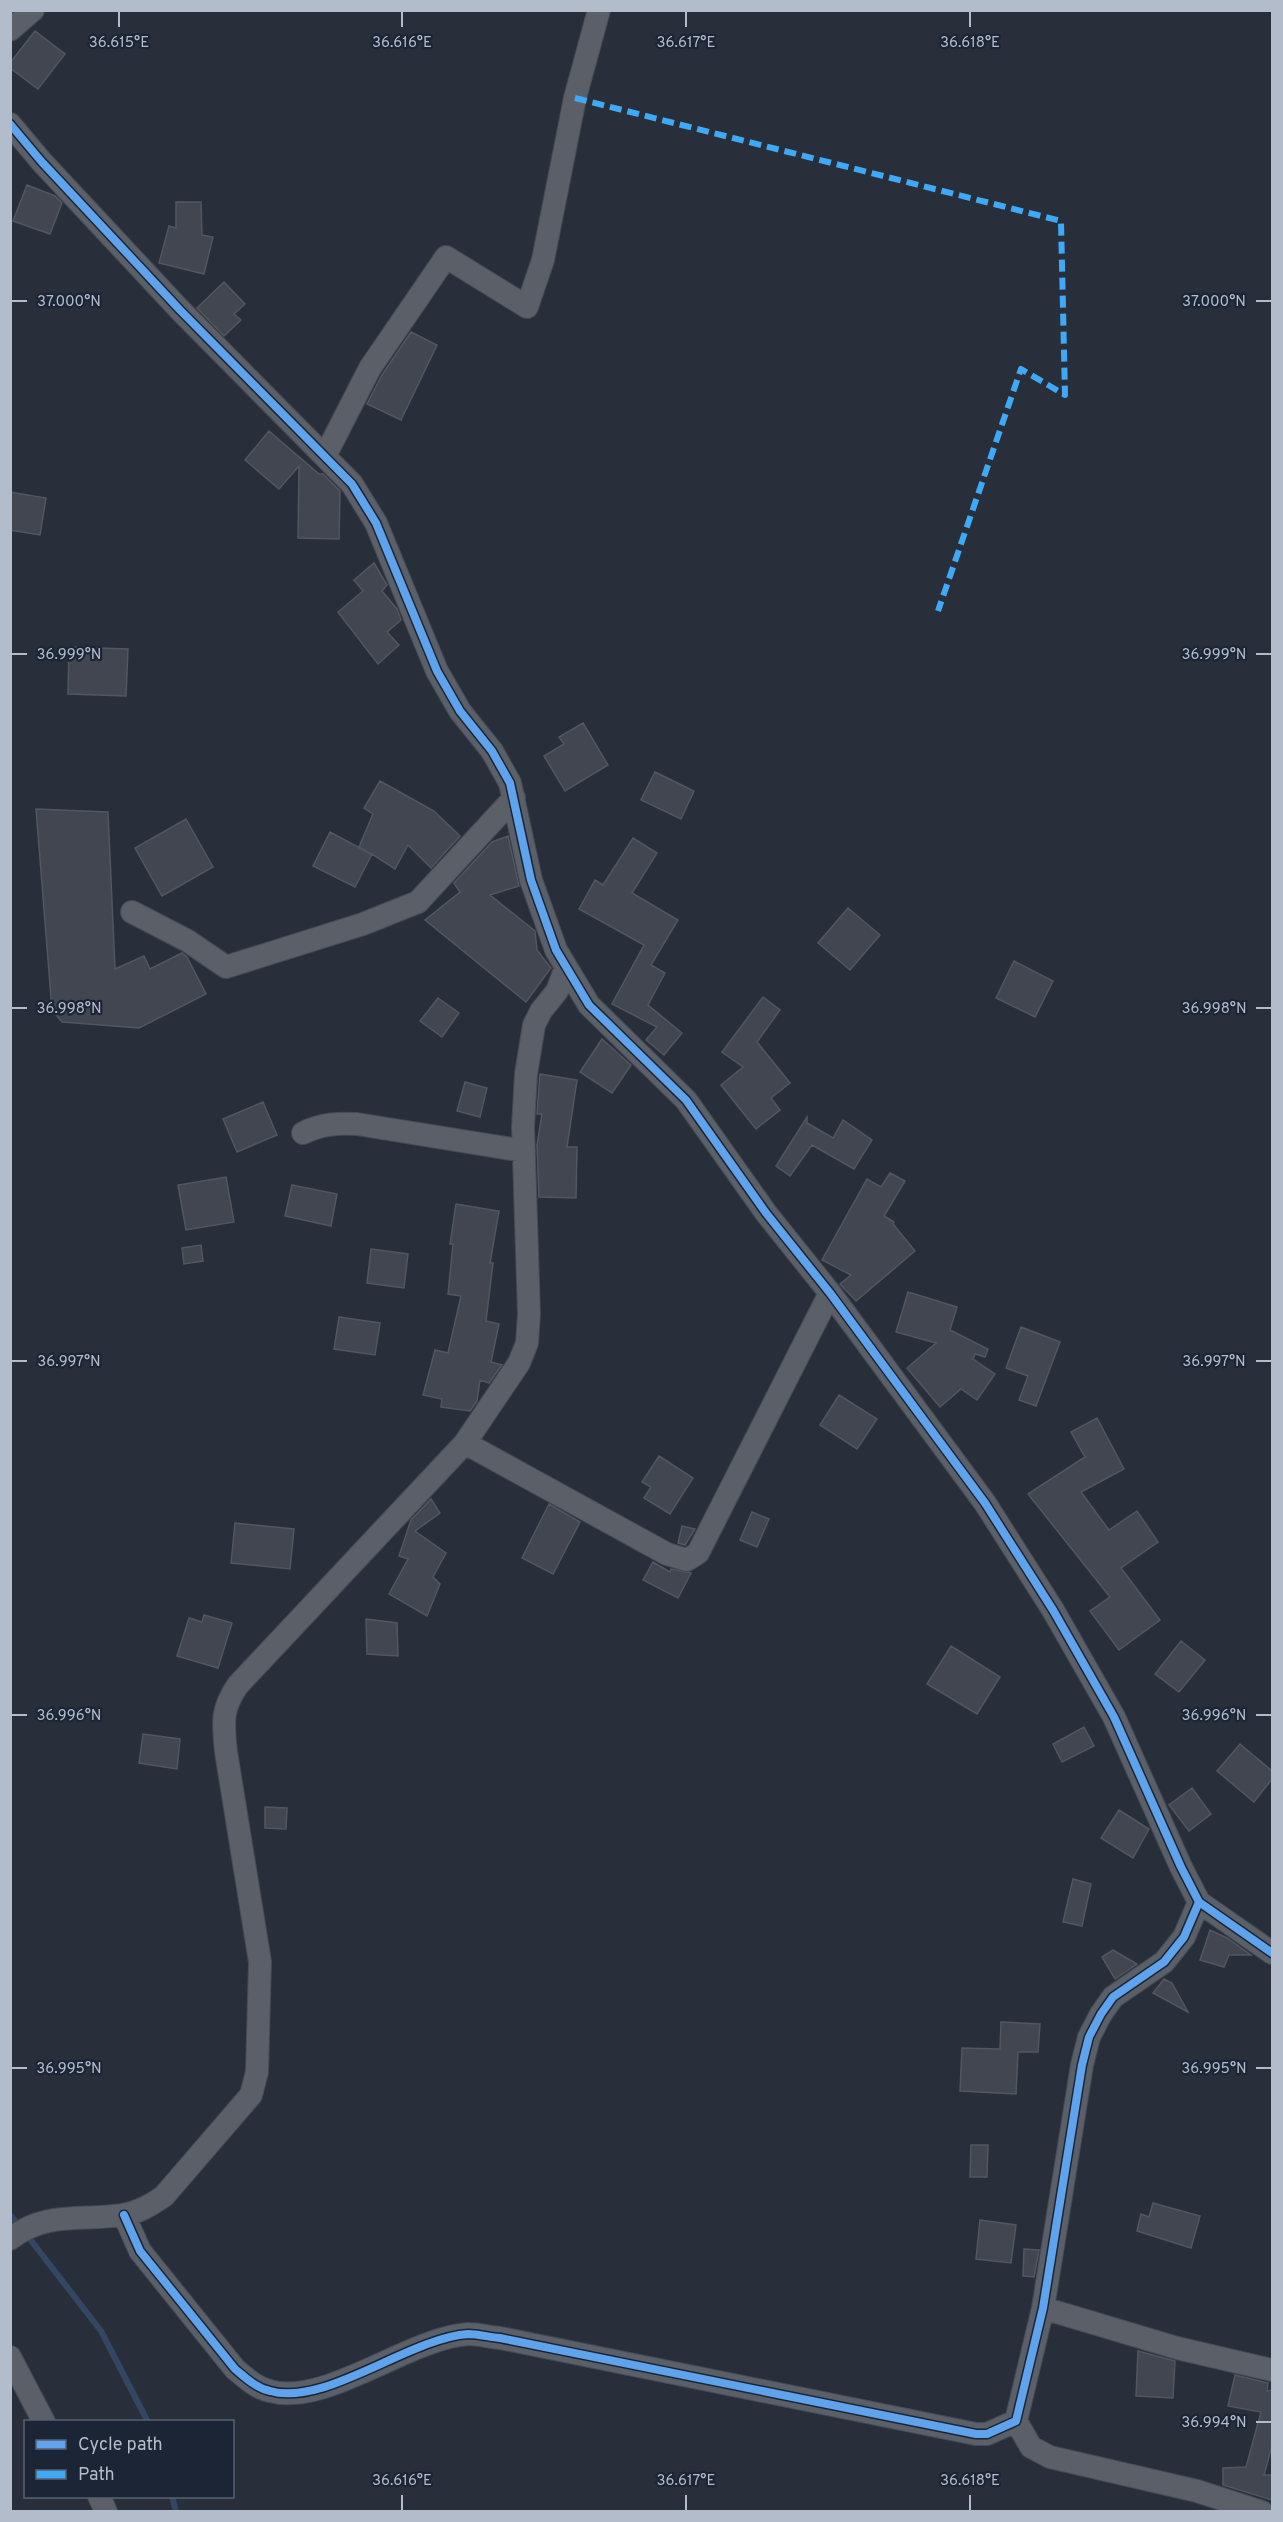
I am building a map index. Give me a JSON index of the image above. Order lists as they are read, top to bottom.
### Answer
{
  "legend": ["Cycle path", "Path"],
  "coordinates": [
    "36.615°E",
    "36.616°E",
    "36.617°E",
    "36.618°E",
    "37.000°N",
    "36.999°N",
    "36.998°N",
    "36.997°N",
    "36.996°N",
    "36.995°N",
    "36.994°N"
  ]
}
